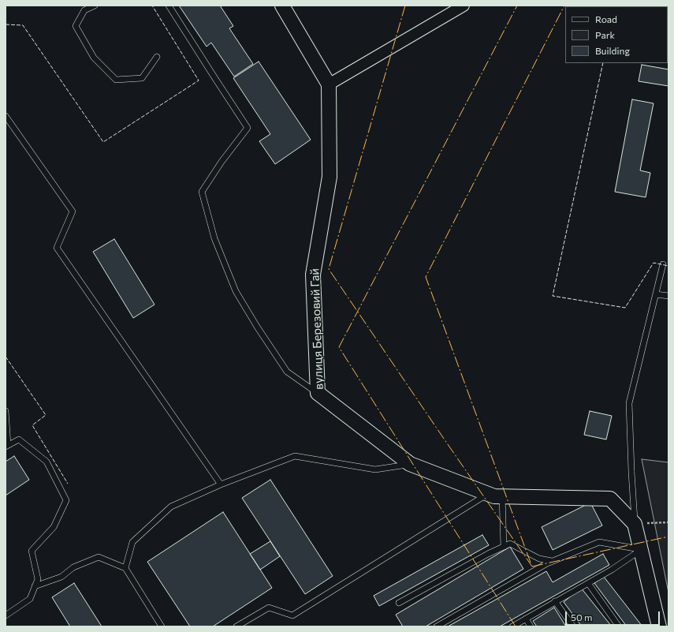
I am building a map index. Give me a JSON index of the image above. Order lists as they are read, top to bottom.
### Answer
{
  "streets": {
    "street": ["вулиця Березовий Гай"]
  },
  "legend": ["Road", "Park", "Building"],
  "scale_bar": "50 m"
}
